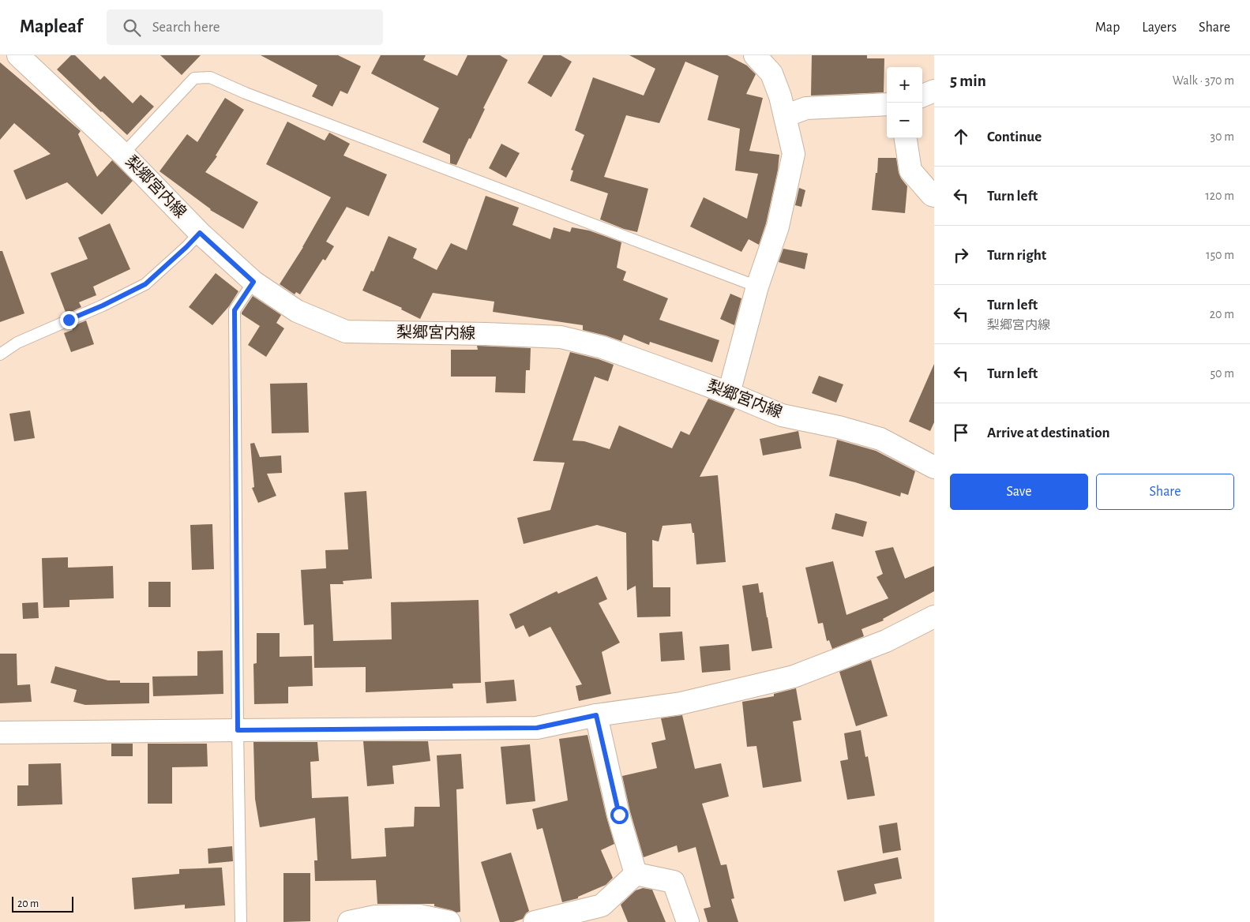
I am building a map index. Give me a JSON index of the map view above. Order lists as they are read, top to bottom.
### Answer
{
  "streets": {
    "street": ["梨郷宮内線"]
  },
  "scale_bar": "20 m",
  "page": {
    "header": "Mapleaf",
    "search": "Search here",
    "nav": ["Map", "Layers", "Share"],
    "heading": ["5 min", "Walk · 370 m"],
    "map_buttons": ["+", "−"],
    "list": [
      ["Continue", "30 m"],
      ["Turn left", "120 m"],
      ["Turn right", "150 m"],
      ["Turn left", "梨郷宮内線", "20 m"],
      ["Turn left", "50 m"],
      "Arrive at destination"
    ],
    "buttons": ["Save", "Share"],
    "scale": "20 m"
  }
}
